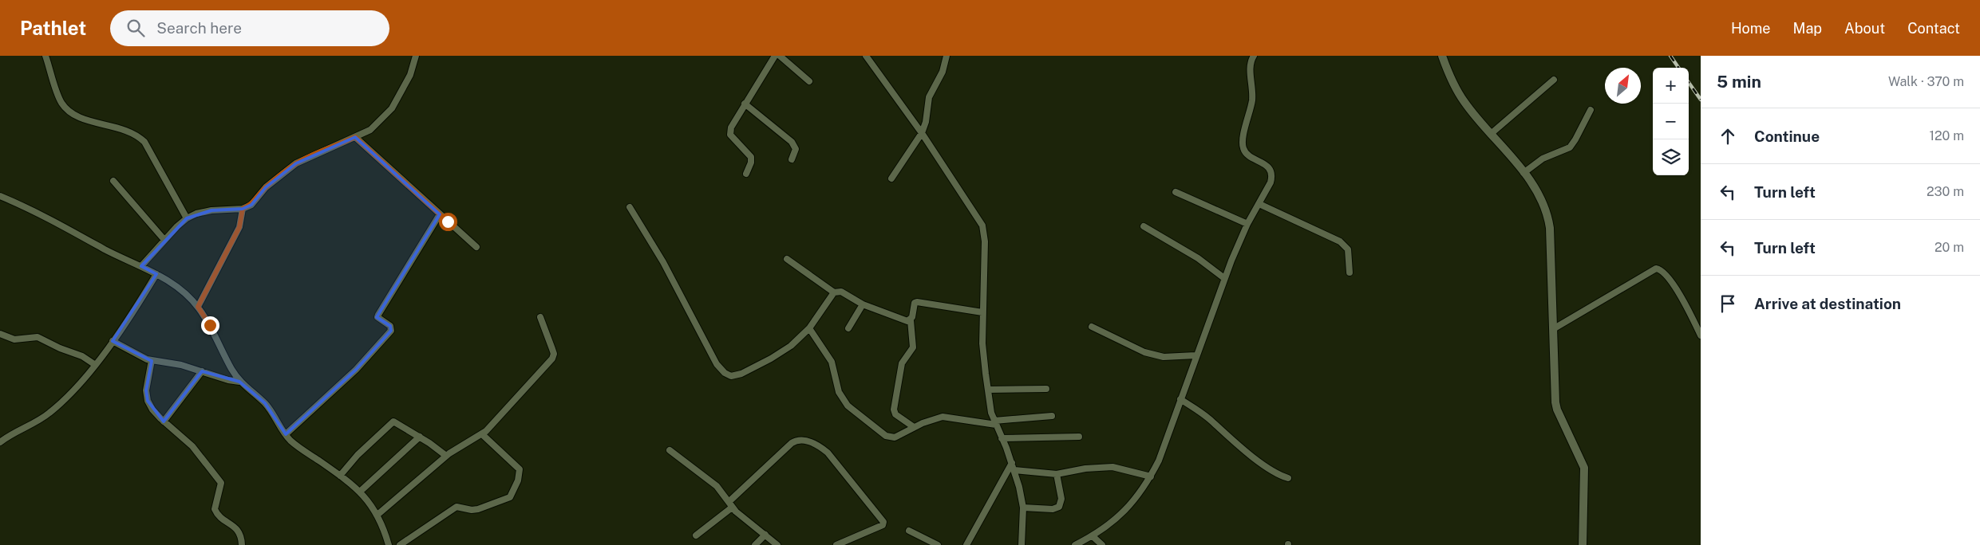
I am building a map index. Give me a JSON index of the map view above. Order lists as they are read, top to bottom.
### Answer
{
  "north": "top right",
  "page": {
    "header": "Pathlet",
    "search": "Search here",
    "nav": [
      "Home",
      "Map",
      "About",
      "Contact"
    ],
    "heading": ["5 min", "Walk · 370 m"],
    "map_buttons": ["+", "−"],
    "list": [
      ["Continue", "120 m"],
      ["Turn left", "230 m"],
      ["Turn left", "20 m"],
      "Arrive at destination"
    ]
  }
}
